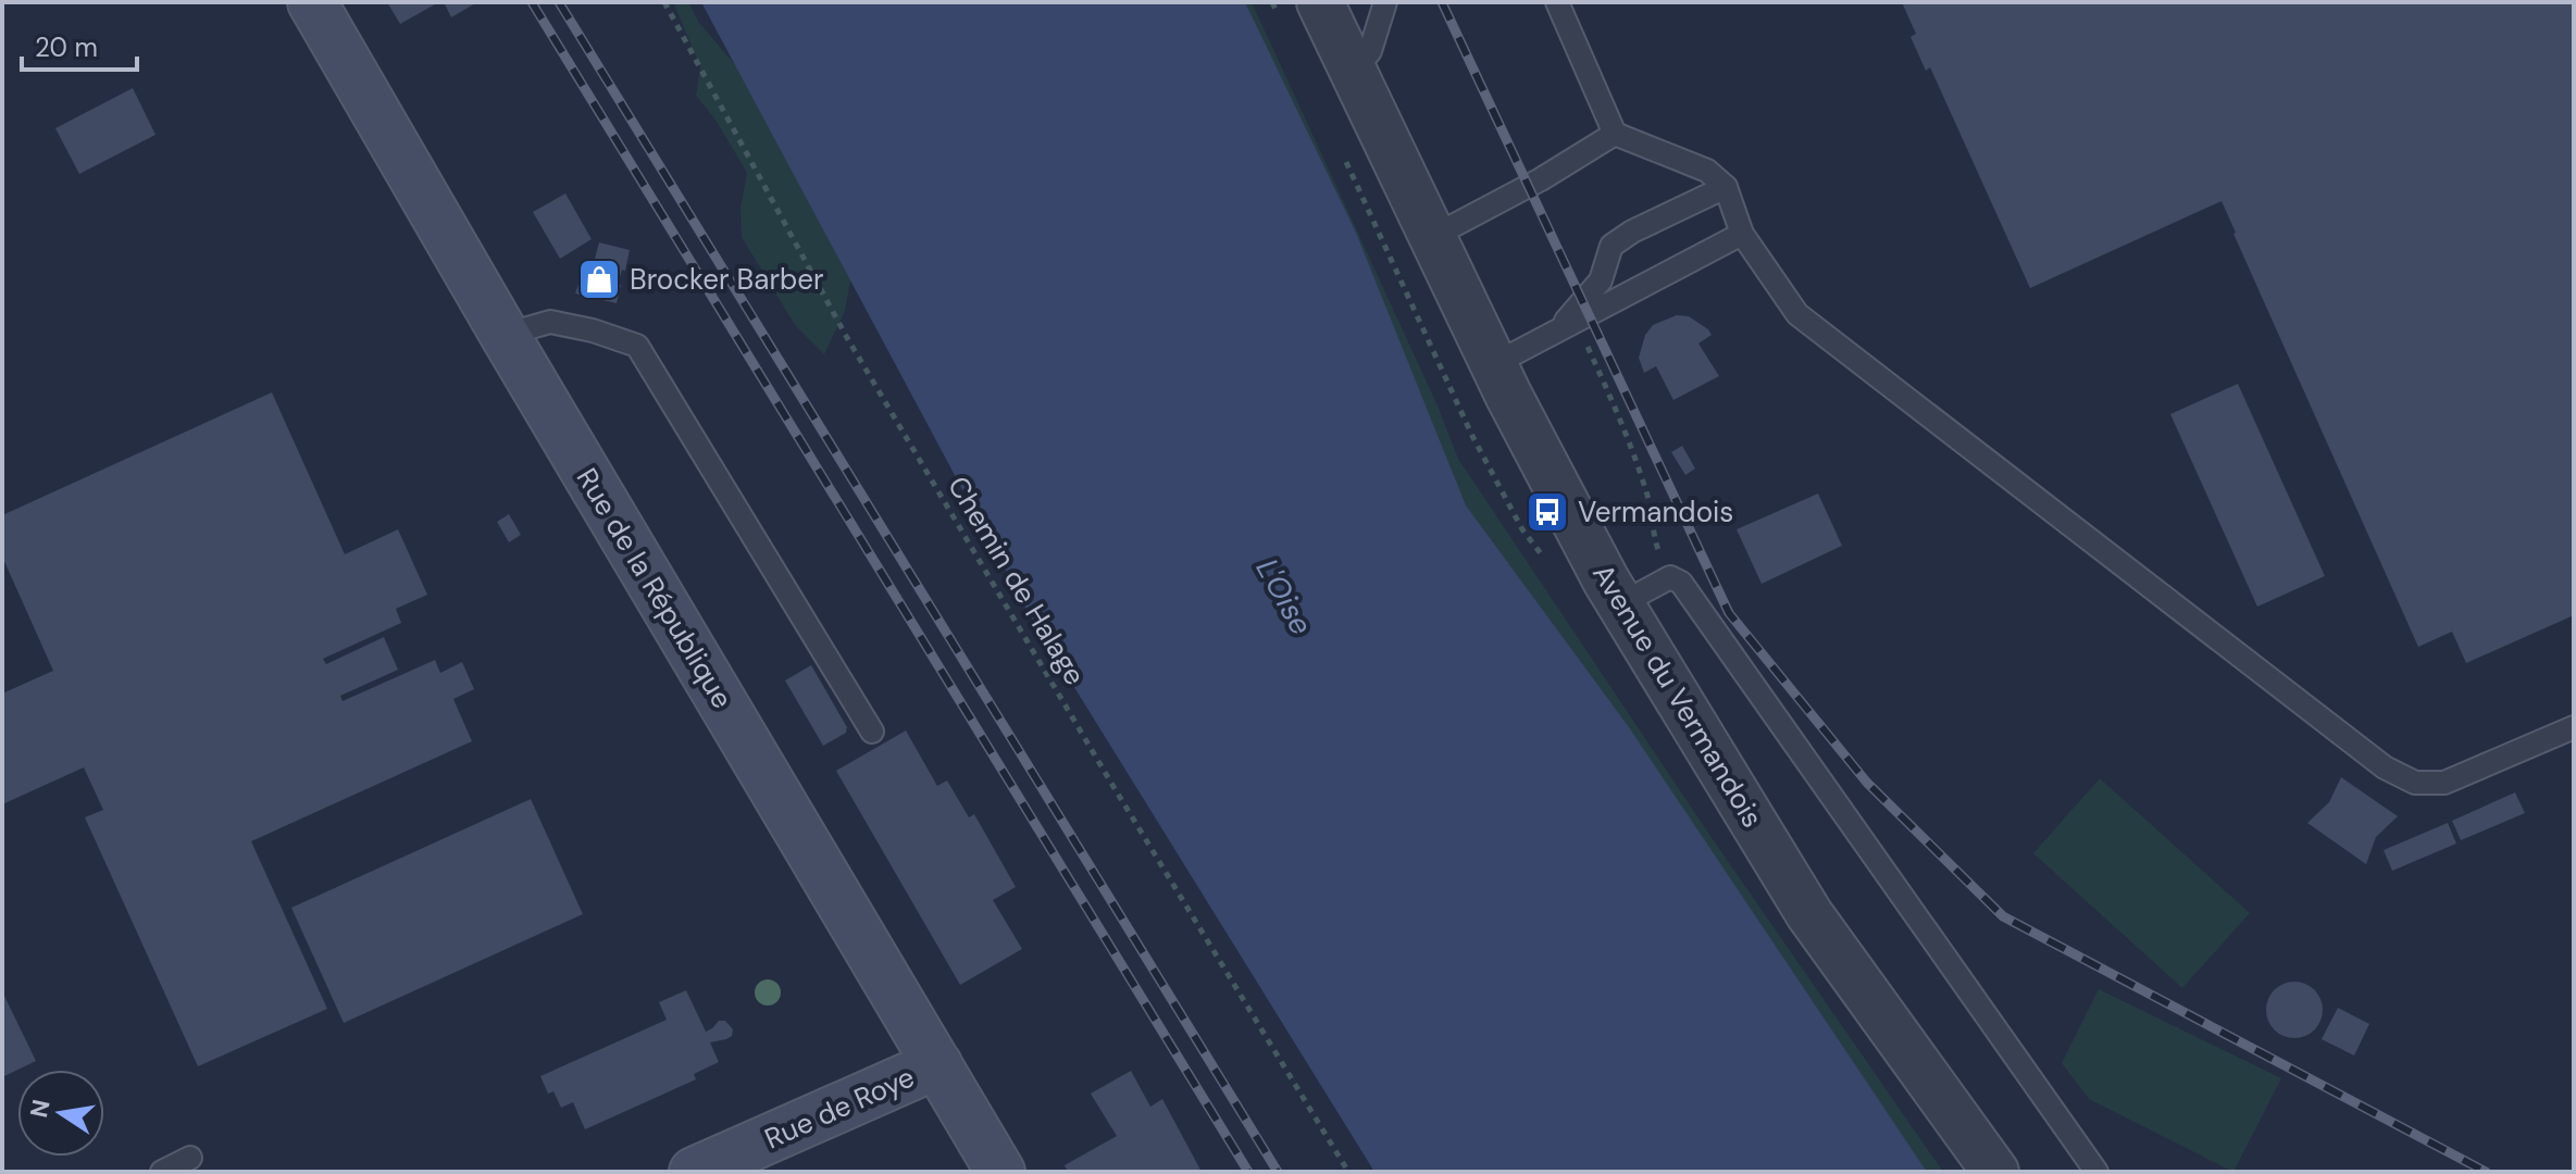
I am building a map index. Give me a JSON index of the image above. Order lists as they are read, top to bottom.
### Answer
{
  "streets": {
    "main road": ["Rue de la République", "Rue de Roye"],
    "street": ["Avenue du Vermandois"],
    "path": ["Chemin de Halage"]
  },
  "crossings": [
    ["Rue de la République", "Rue de Roye"]
  ],
  "water": ["L'Oise"],
  "places": {
    "shop": ["Brocker Barber"],
    "bus stop": ["Vermandois"]
  },
  "scale_bar": "20 m",
  "north": "left"
}
